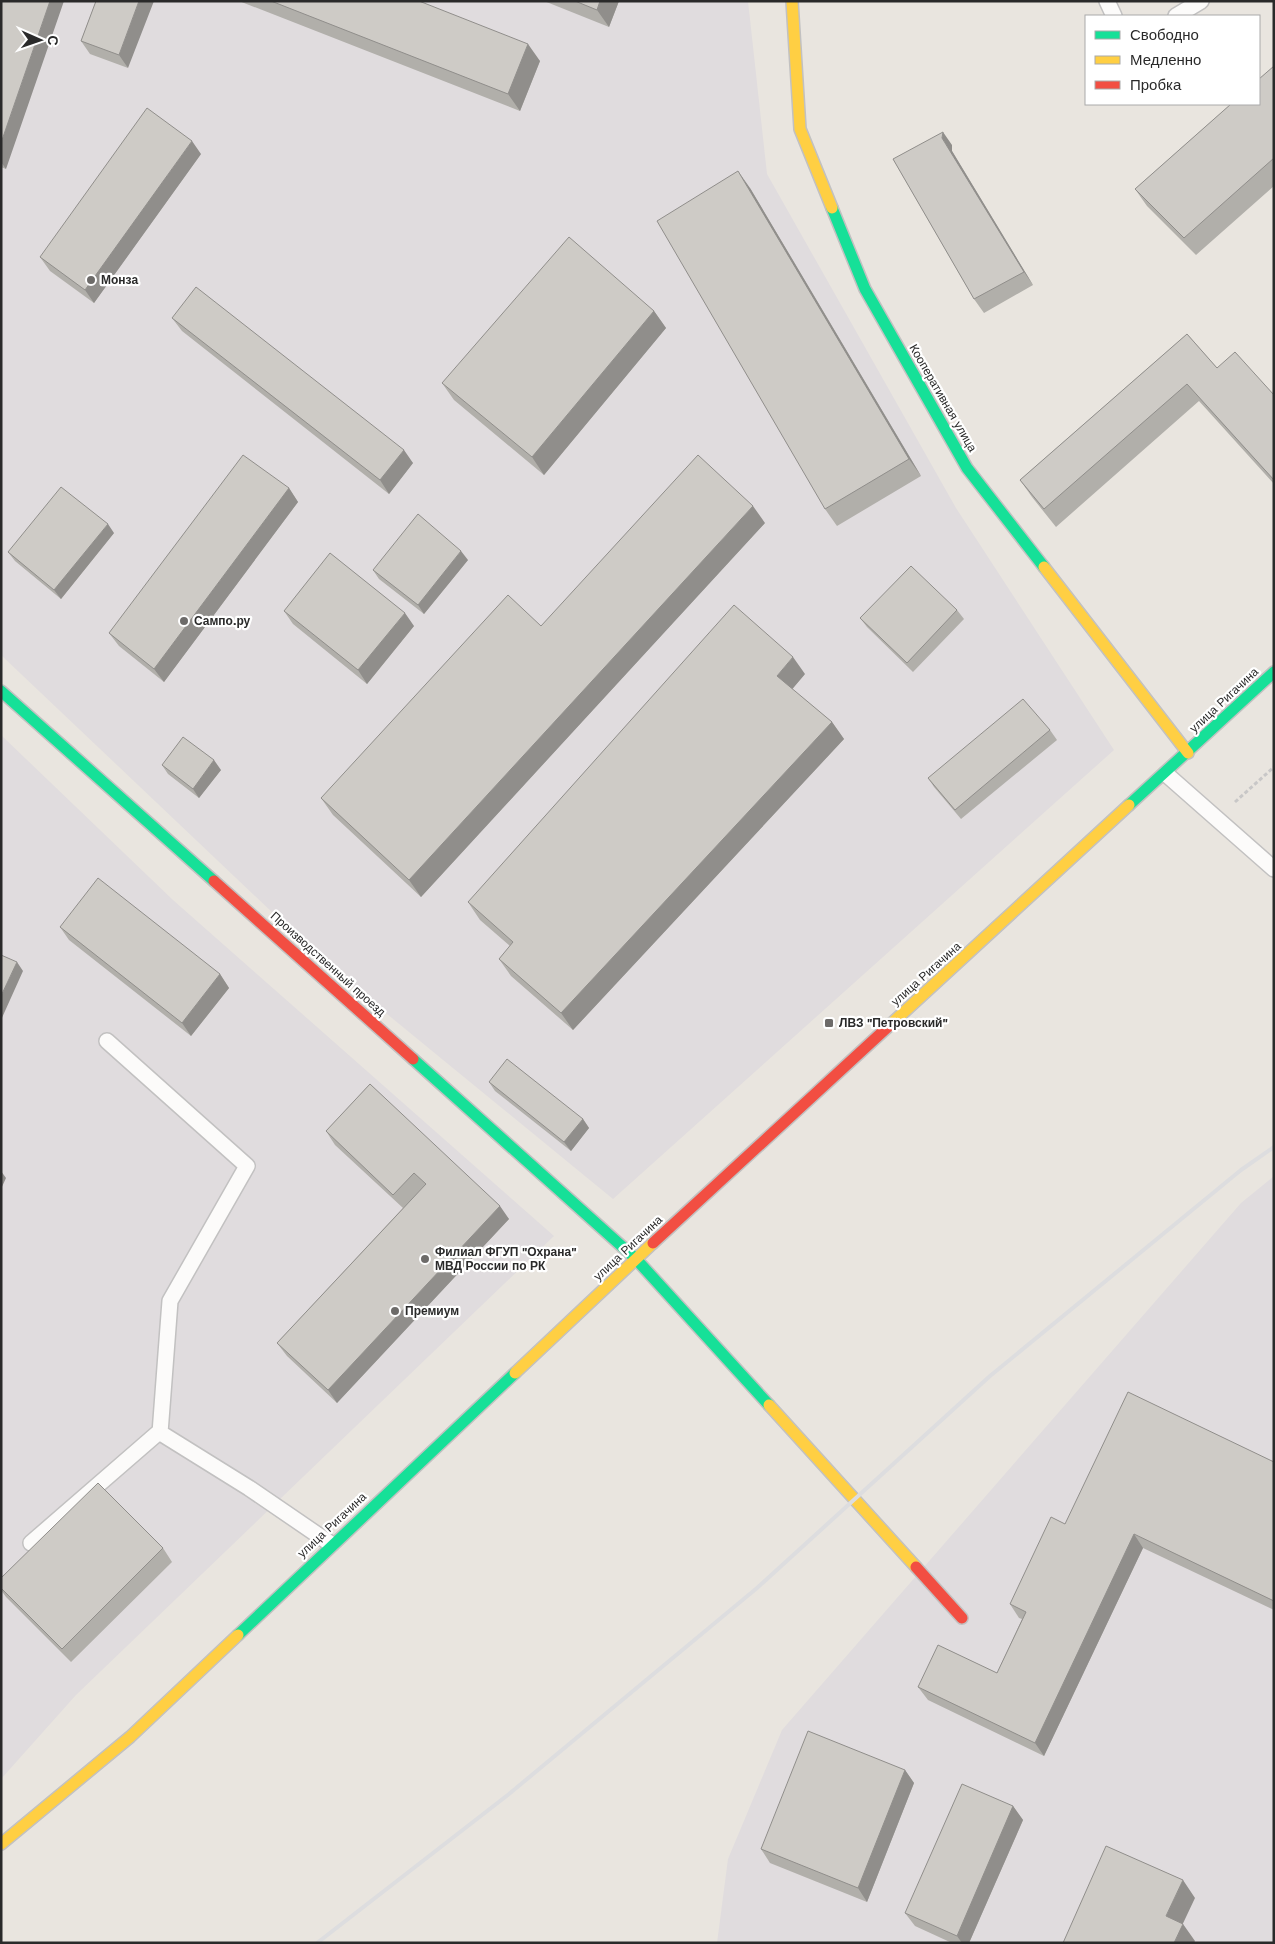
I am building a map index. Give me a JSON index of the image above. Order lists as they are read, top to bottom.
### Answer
{
  "streets": {
    "street": ["Кооперативная улица", "улица Ригачина", "Производственный проезд"]
  },
  "crossings": [
    ["Кооперативная улица", "улица Ригачина"],
    ["улица Ригачина", "Производственный проезд"]
  ],
  "places": {
    "other": [
      "Монза",
      "Сампо.ру",
      "Филиал ФГУП \"Охрана\" МВД России по РК",
      "Премиум"
    ],
    "transit": ["ЛВЗ \"Петровский\""]
  },
  "legend": ["Свободно", "Медленно", "Пробка"],
  "north": "right"
}
